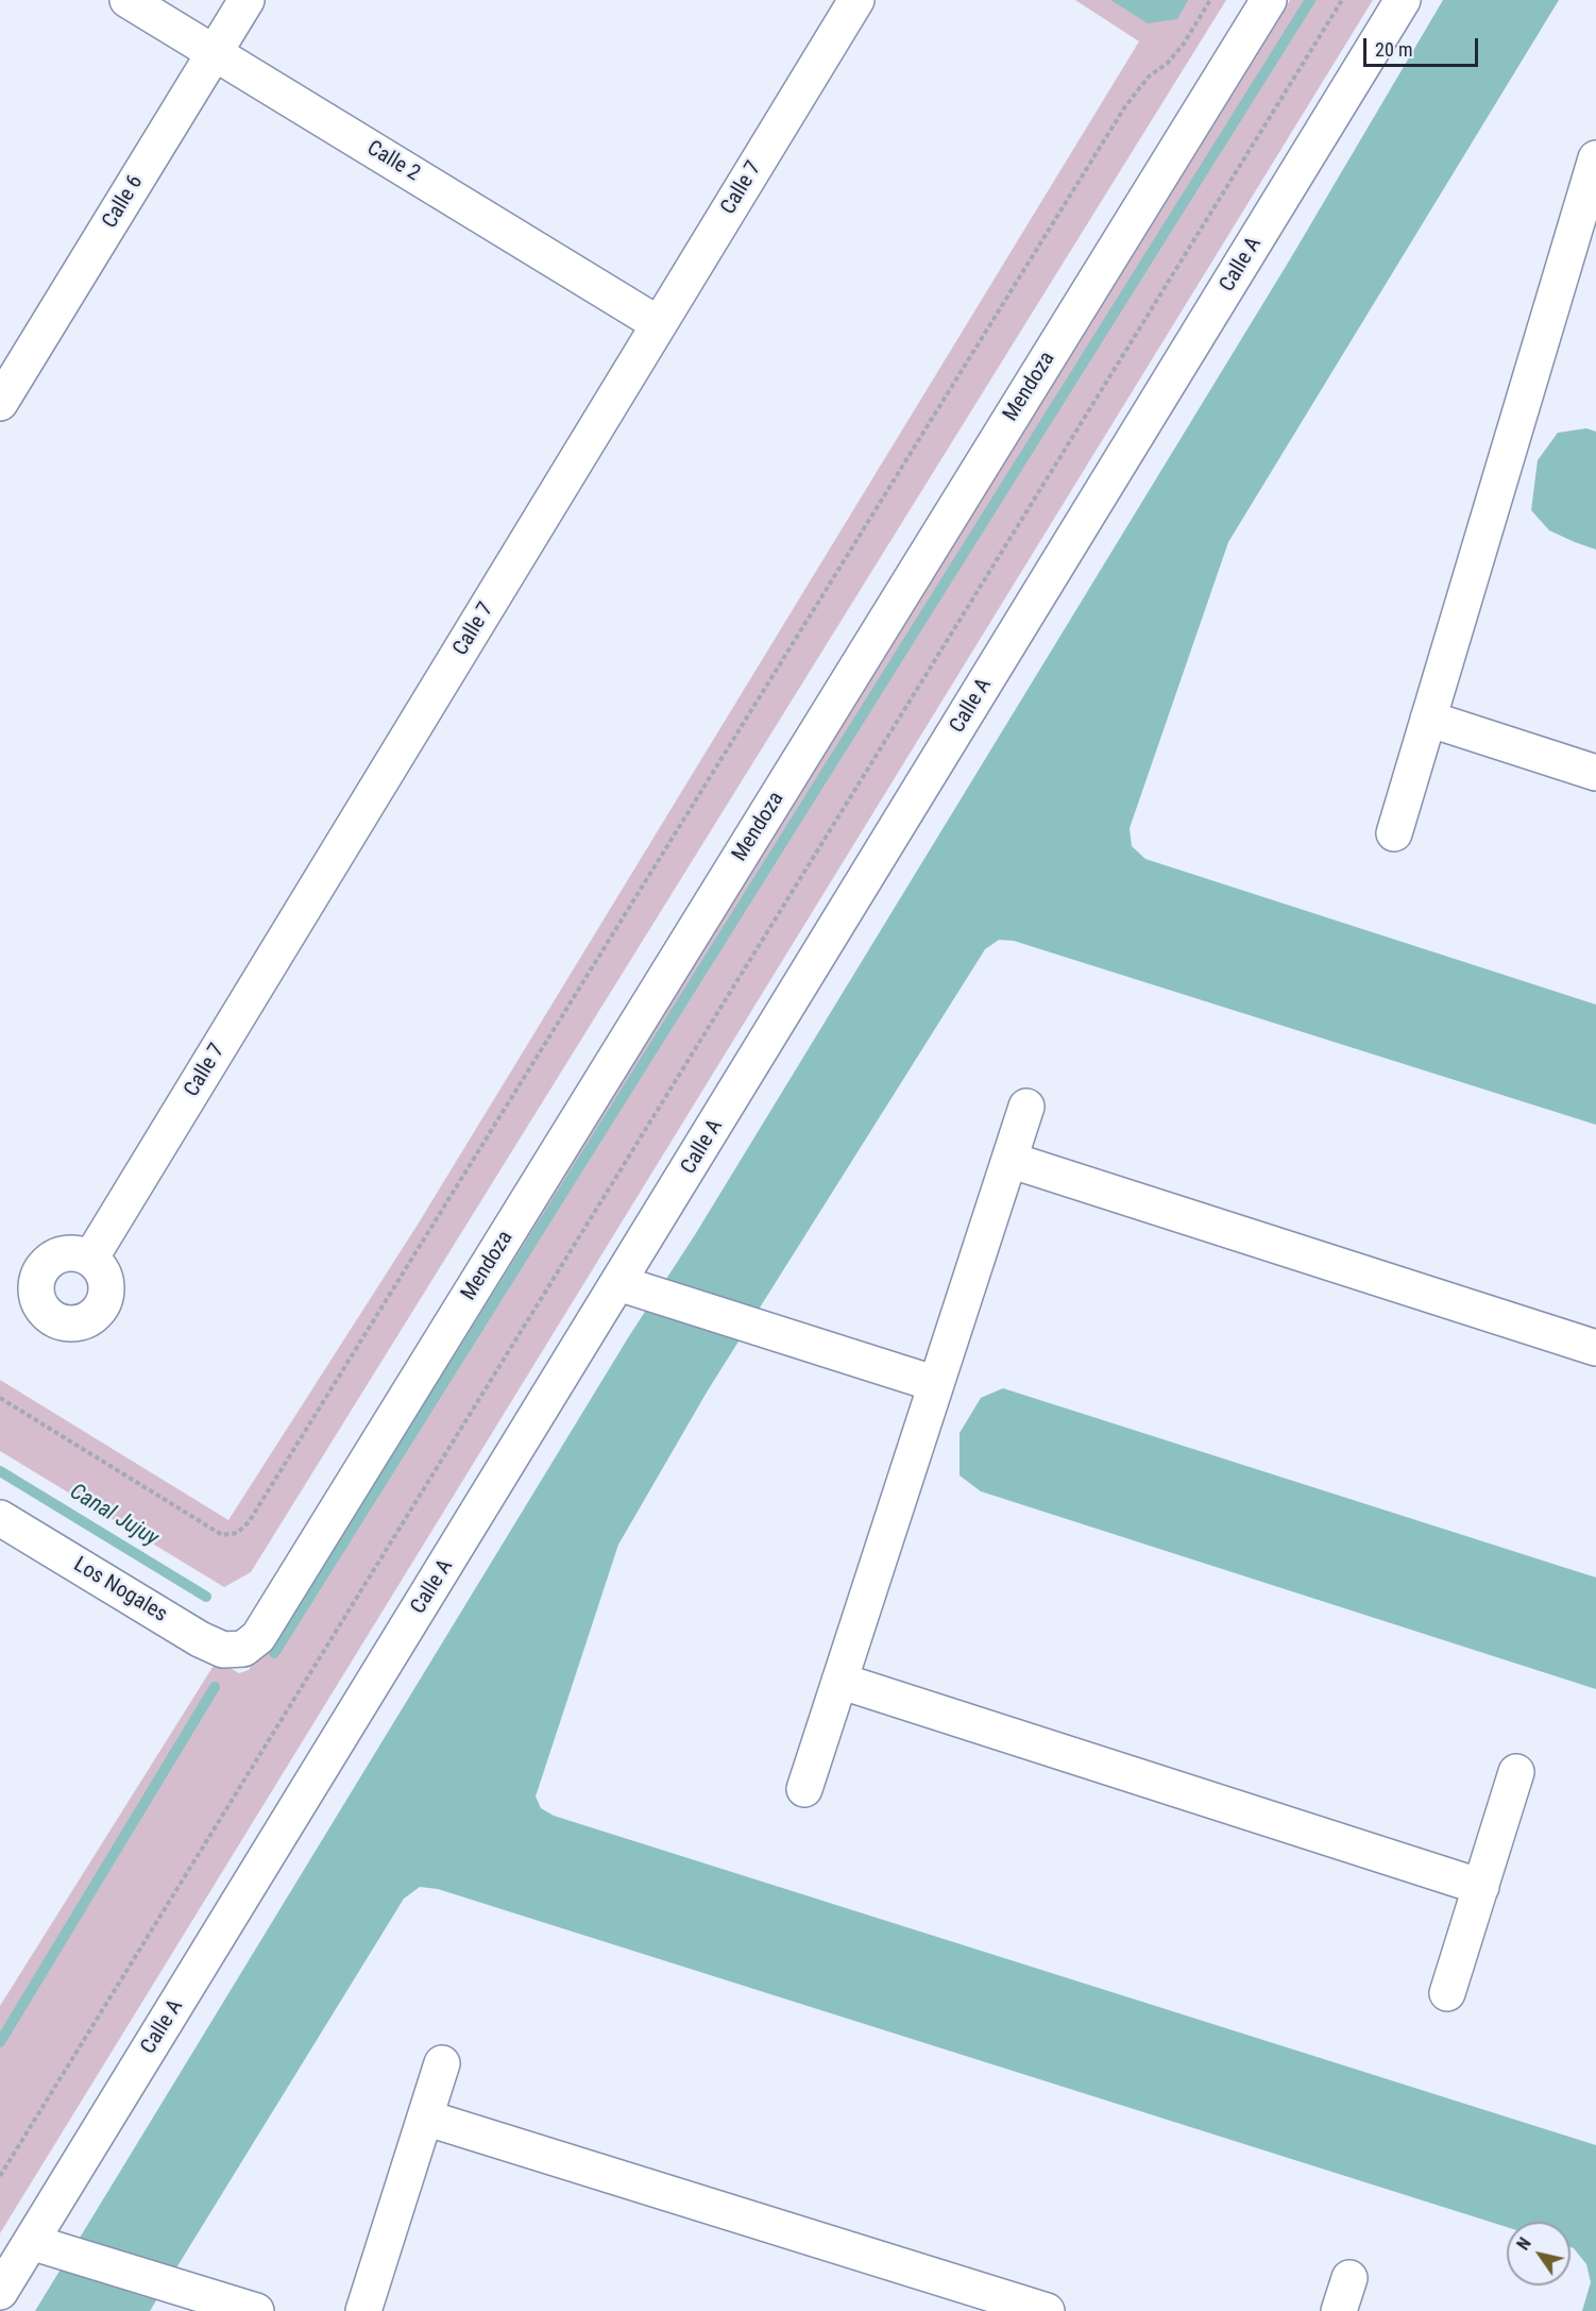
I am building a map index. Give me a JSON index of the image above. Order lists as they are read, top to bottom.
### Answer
{
  "streets": {
    "street": [
      "Calle 2",
      "Calle 7",
      "Calle 6",
      "Calle A",
      "Mendoza",
      "Los Nogales"
    ]
  },
  "crossings": [
    ["Calle 2", "Calle 7"],
    ["Calle 2", "Calle 6"],
    ["Mendoza", "Los Nogales"]
  ],
  "water": ["Canal Jujuy"],
  "scale_bar": "20 m",
  "north": "top left"
}
